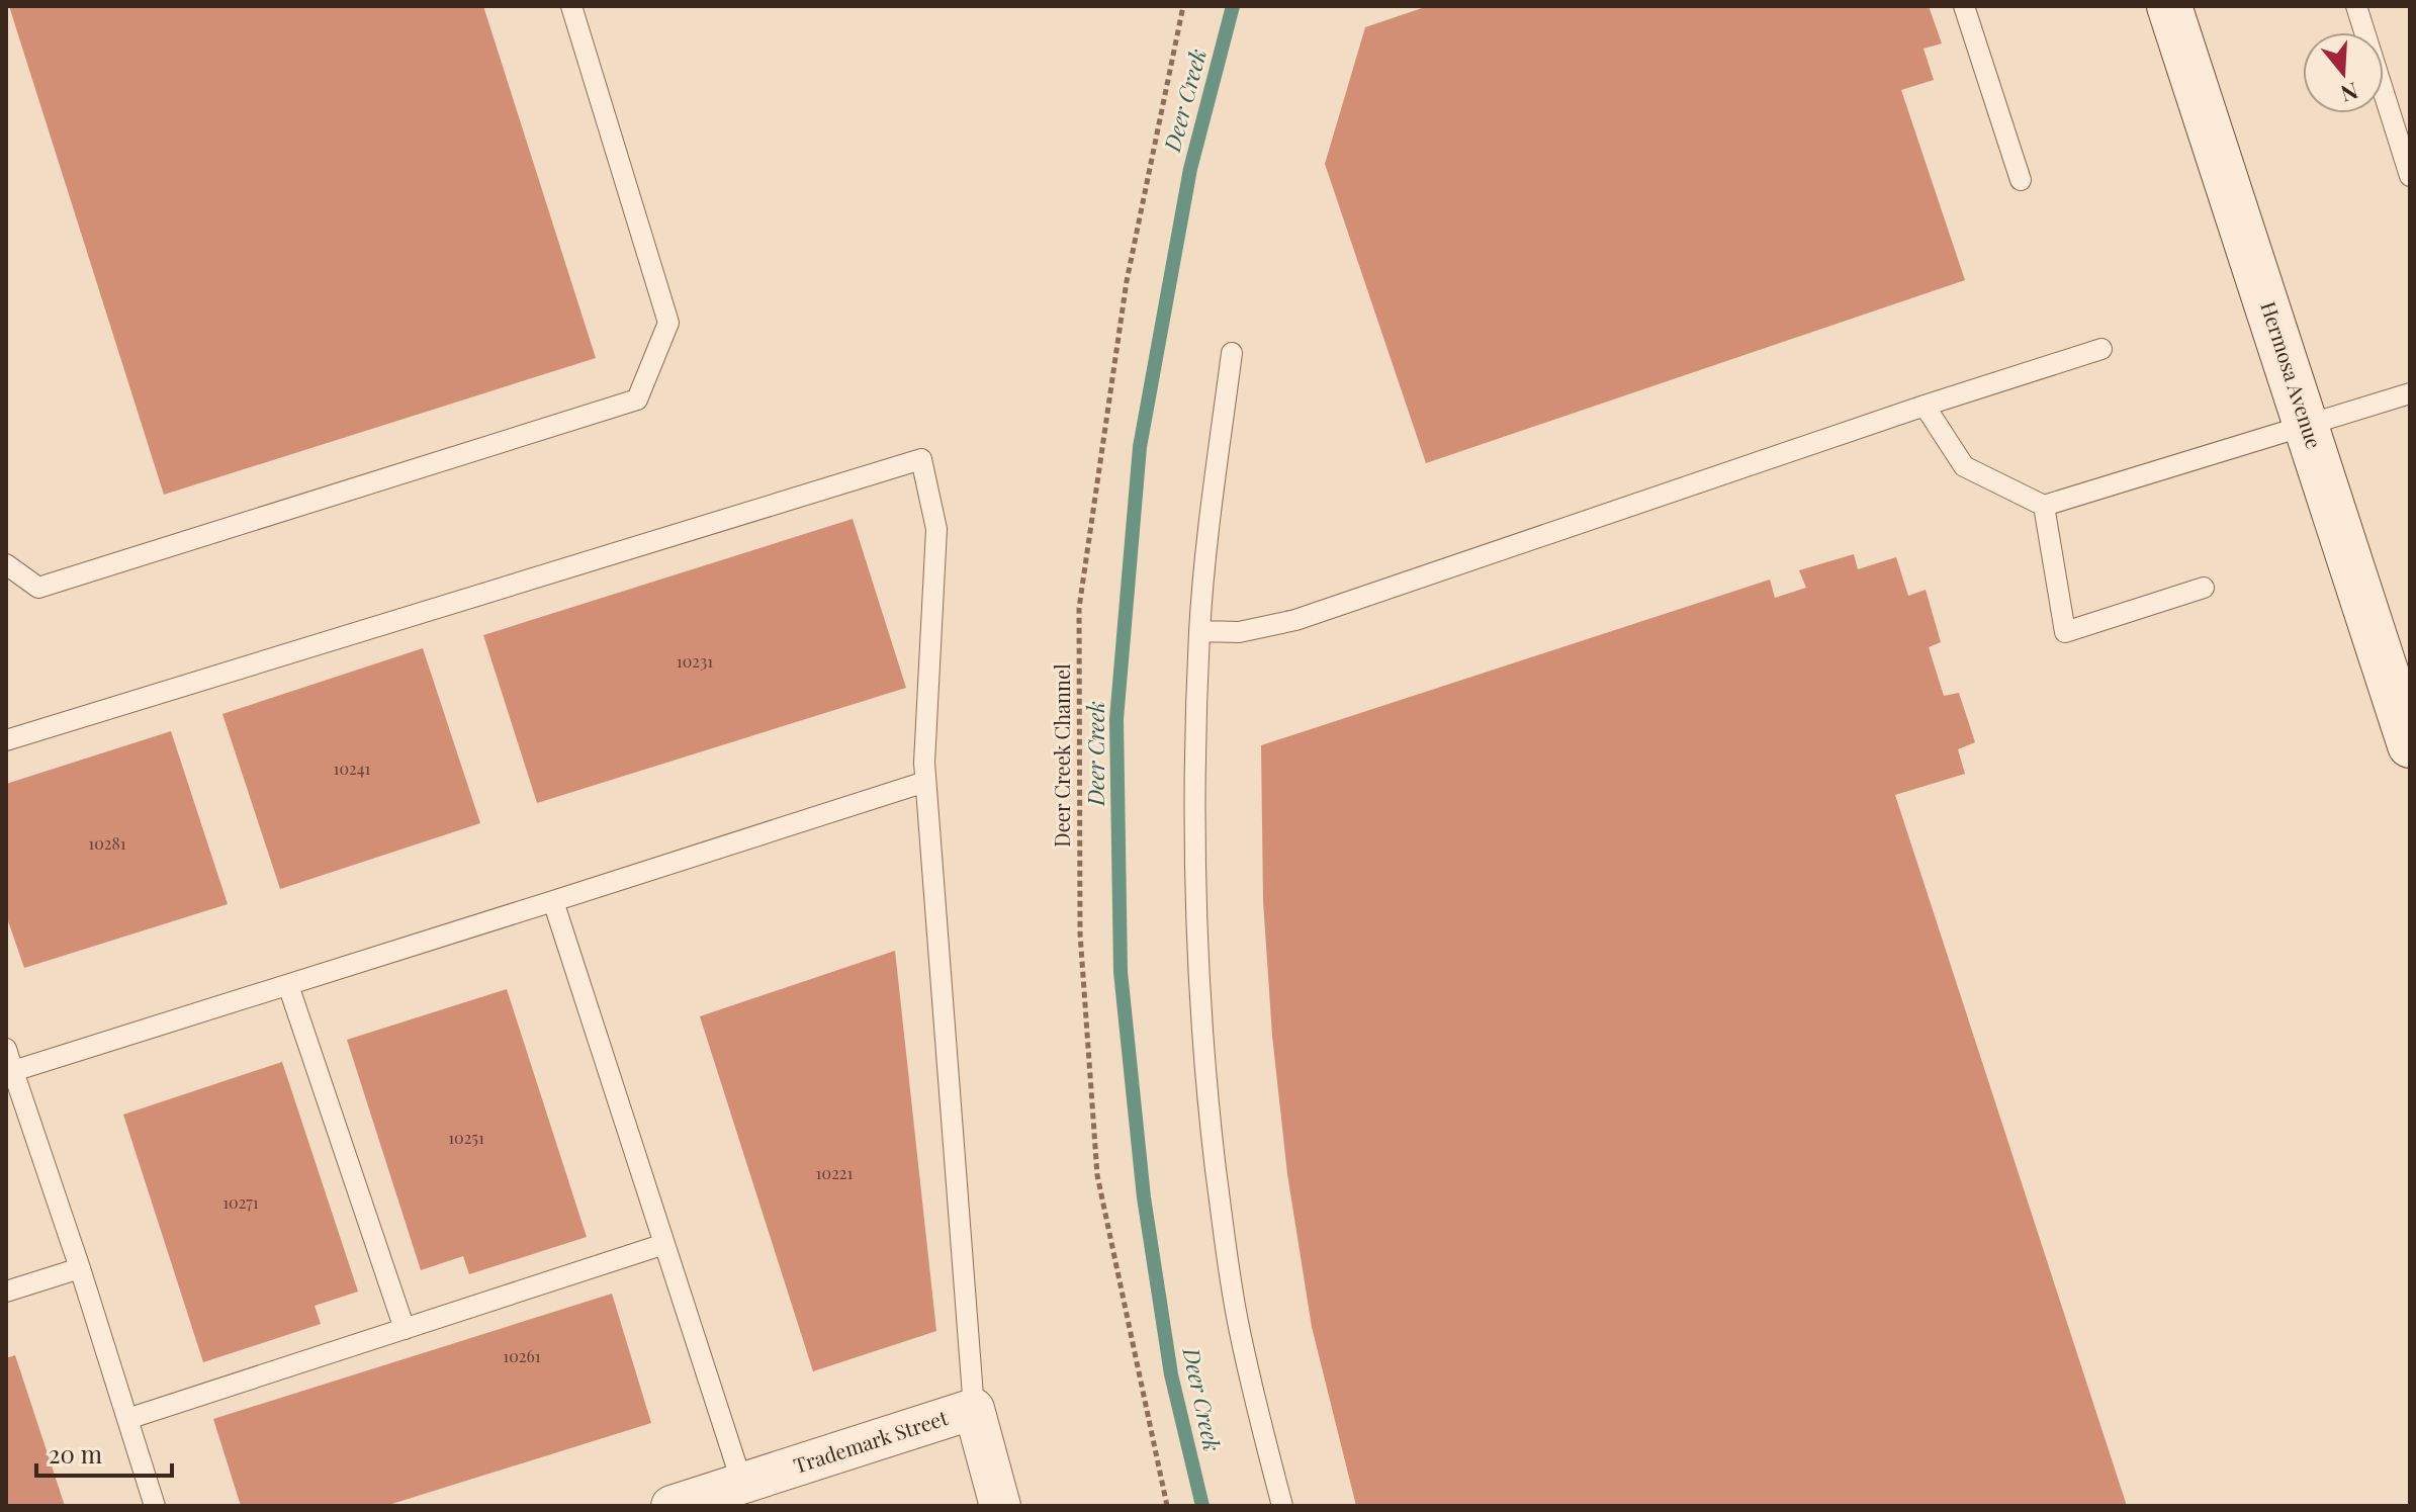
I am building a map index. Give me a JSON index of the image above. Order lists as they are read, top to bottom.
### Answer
{
  "streets": {
    "street": ["Hermosa Avenue", "Trademark Street"],
    "path": ["Deer Creek Channel"]
  },
  "water": ["Deer Creek"],
  "house_numbers": [
    "10231",
    "10241",
    "10281",
    "10251",
    "10221",
    "10271",
    "10261"
  ],
  "scale_bar": "20 m",
  "north": "bottom"
}
